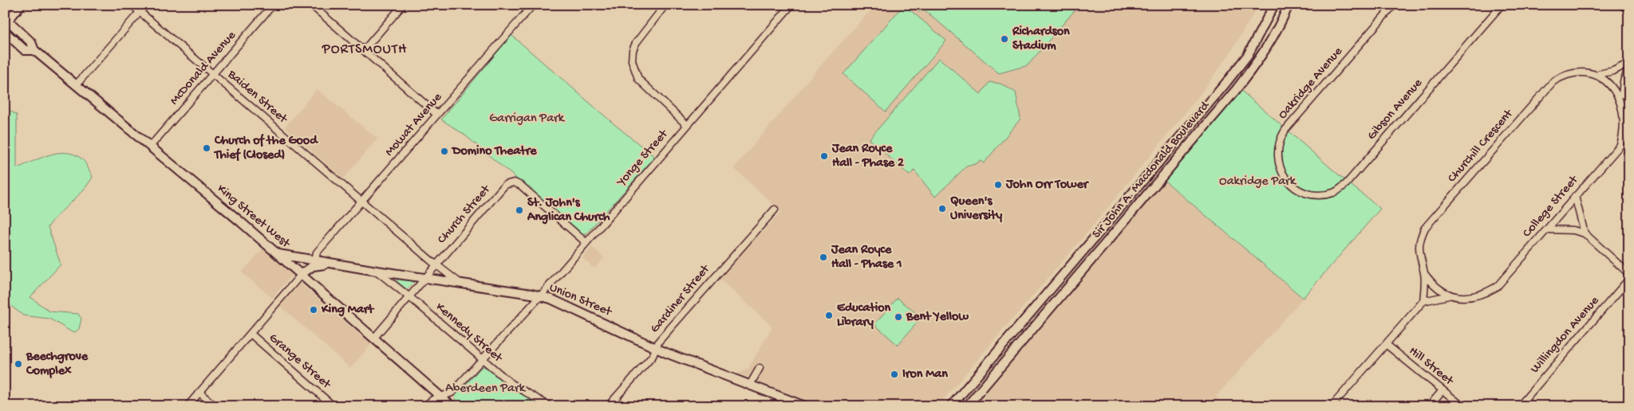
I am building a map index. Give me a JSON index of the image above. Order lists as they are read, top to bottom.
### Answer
{
  "streets": {
    "main road": ["Sir John A. Macdonald Boulevard", "King Street West", "Union Street"],
    "street": [
      "McDonald Avenue",
      "Oakridge Avenue",
      "Baiden Street",
      "Gibson Avenue",
      "Mowat Avenue",
      "Churchill Crescent",
      "Yonge Street",
      "College Street",
      "Church Street",
      "Gardiner Street",
      "Kennedy Street",
      "Willingdon Avenue",
      "Grange Street",
      "Hill Street"
    ]
  },
  "crossings": [
    ["McDonald Avenue", "Baiden Street"],
    ["McDonald Avenue", "King Street West"],
    ["Oakridge Avenue", "Gibson Avenue"],
    ["Baiden Street", "Mowat Avenue"],
    ["Baiden Street", "Church Street"],
    ["Baiden Street", "Union Street"],
    ["Mowat Avenue", "Union Street"],
    ["Churchill Crescent", "College Street"],
    ["Yonge Street", "Church Street"],
    ["Yonge Street", "King Street West"],
    ["Yonge Street", "Union Street"],
    ["Yonge Street", "Kennedy Street"],
    ["Church Street", "King Street West"],
    ["Church Street", "Union Street"],
    ["Church Street", "Kennedy Street"],
    ["King Street West", "Union Street"],
    ["Gardiner Street", "Union Street"],
    ["Union Street", "Kennedy Street"]
  ],
  "districts": ["PORTSMOUTH"],
  "parks": ["Garrigan Park", "Oakridge Park", "Aberdeen Park"],
  "places": [
    "Richardson Stadium",
    "Church of the Good Thief (Closed)",
    "Domino Theatre",
    "Jean Royce Hall - Phase 2",
    "John Orr Tower",
    "Queen's University",
    "St. John's Anglican Church",
    "Jean Royce Hall - Phase 1",
    "King Mart",
    "Education Library",
    "Bent Yellow",
    "Beechgrove Complex",
    "Iron Man"
  ]
}
